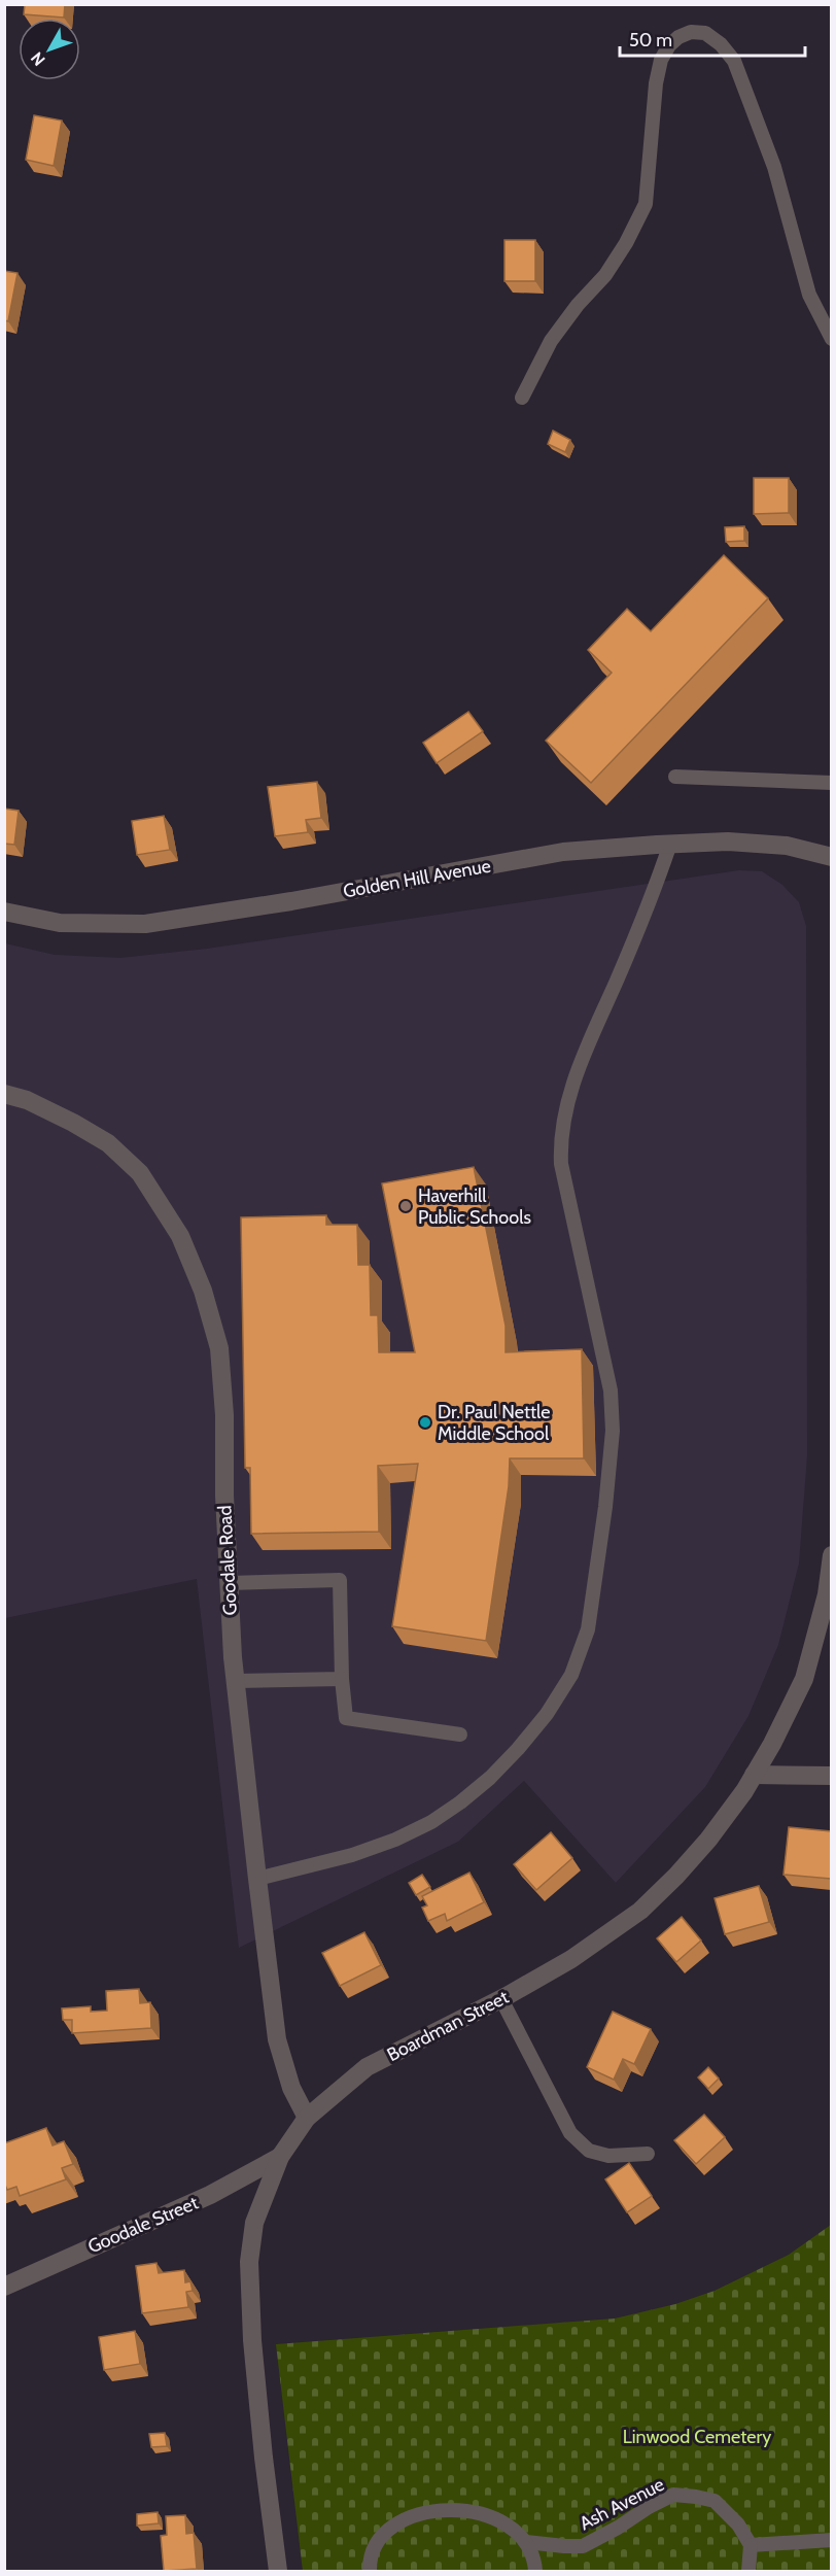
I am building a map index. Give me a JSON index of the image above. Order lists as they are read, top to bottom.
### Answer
{
  "streets": {
    "street": [
      "Golden Hill Avenue",
      "Goodale Road",
      "Boardman Street",
      "Goodale Street"
    ],
    "lane": ["Ash Avenue"]
  },
  "crossings": [
    ["Goodale Road", "Boardman Street"],
    ["Boardman Street", "Goodale Street"]
  ],
  "parks": ["Linwood Cemetery"],
  "places": ["Haverhill Public Schools", "Dr. Paul Nettle Middle School"],
  "scale_bar": "50 m",
  "north": "bottom left"
}
